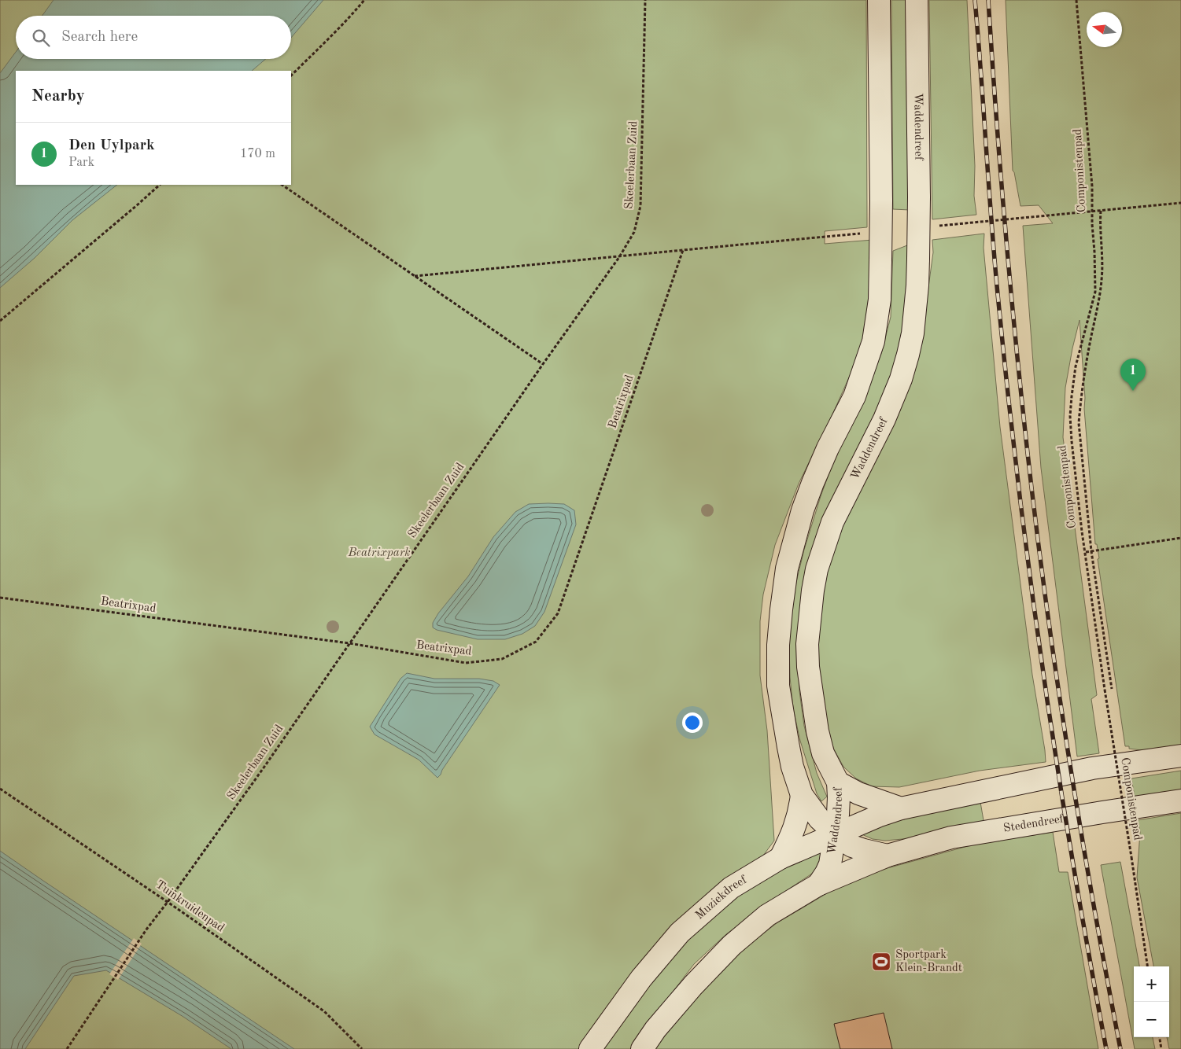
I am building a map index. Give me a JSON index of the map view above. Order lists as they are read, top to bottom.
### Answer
{
  "streets": {
    "main road": ["Waddendreef", "Stedendreef", "Muziekdreef"],
    "path": [
      "Skeelerbaan Zuid",
      "Componistenpad",
      "Beatrixpad",
      "Tuinkruidenpad"
    ]
  },
  "crossings": [
    ["Waddendreef", "Stedendreef"],
    ["Waddendreef", "Muziekdreef"],
    ["Skeelerbaan Zuid", "Beatrixpad"],
    ["Skeelerbaan Zuid", "Tuinkruidenpad"],
    ["Stedendreef", "Muziekdreef"]
  ],
  "parks": ["Beatrixpark"],
  "places": {
    "sports": ["Sportpark Klein-Brandt"]
  },
  "north": "left",
  "page": {
    "search": "Search here",
    "heading": "Nearby",
    "list": [
      {
        "mark": "1",
        "name": "Den Uylpark",
        "note": "Park",
        "value": "170 m"
      }
    ],
    "pins": "1",
    "map_buttons": ["+", "−"]
  }
}
